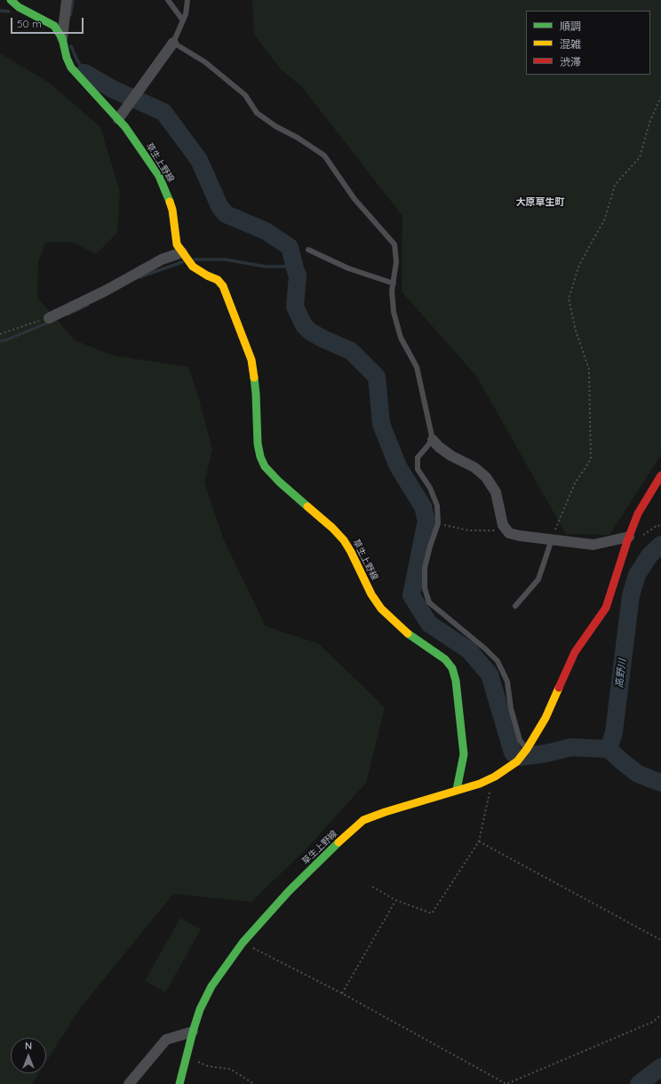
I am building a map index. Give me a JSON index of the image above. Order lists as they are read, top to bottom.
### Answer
{
  "streets": {
    "main road": ["草生上野線"]
  },
  "districts": ["大原草生町"],
  "water": ["高野川"],
  "legend": ["順調", "混雑", "渋滞"],
  "scale_bar": "50 m",
  "north": "top"
}
